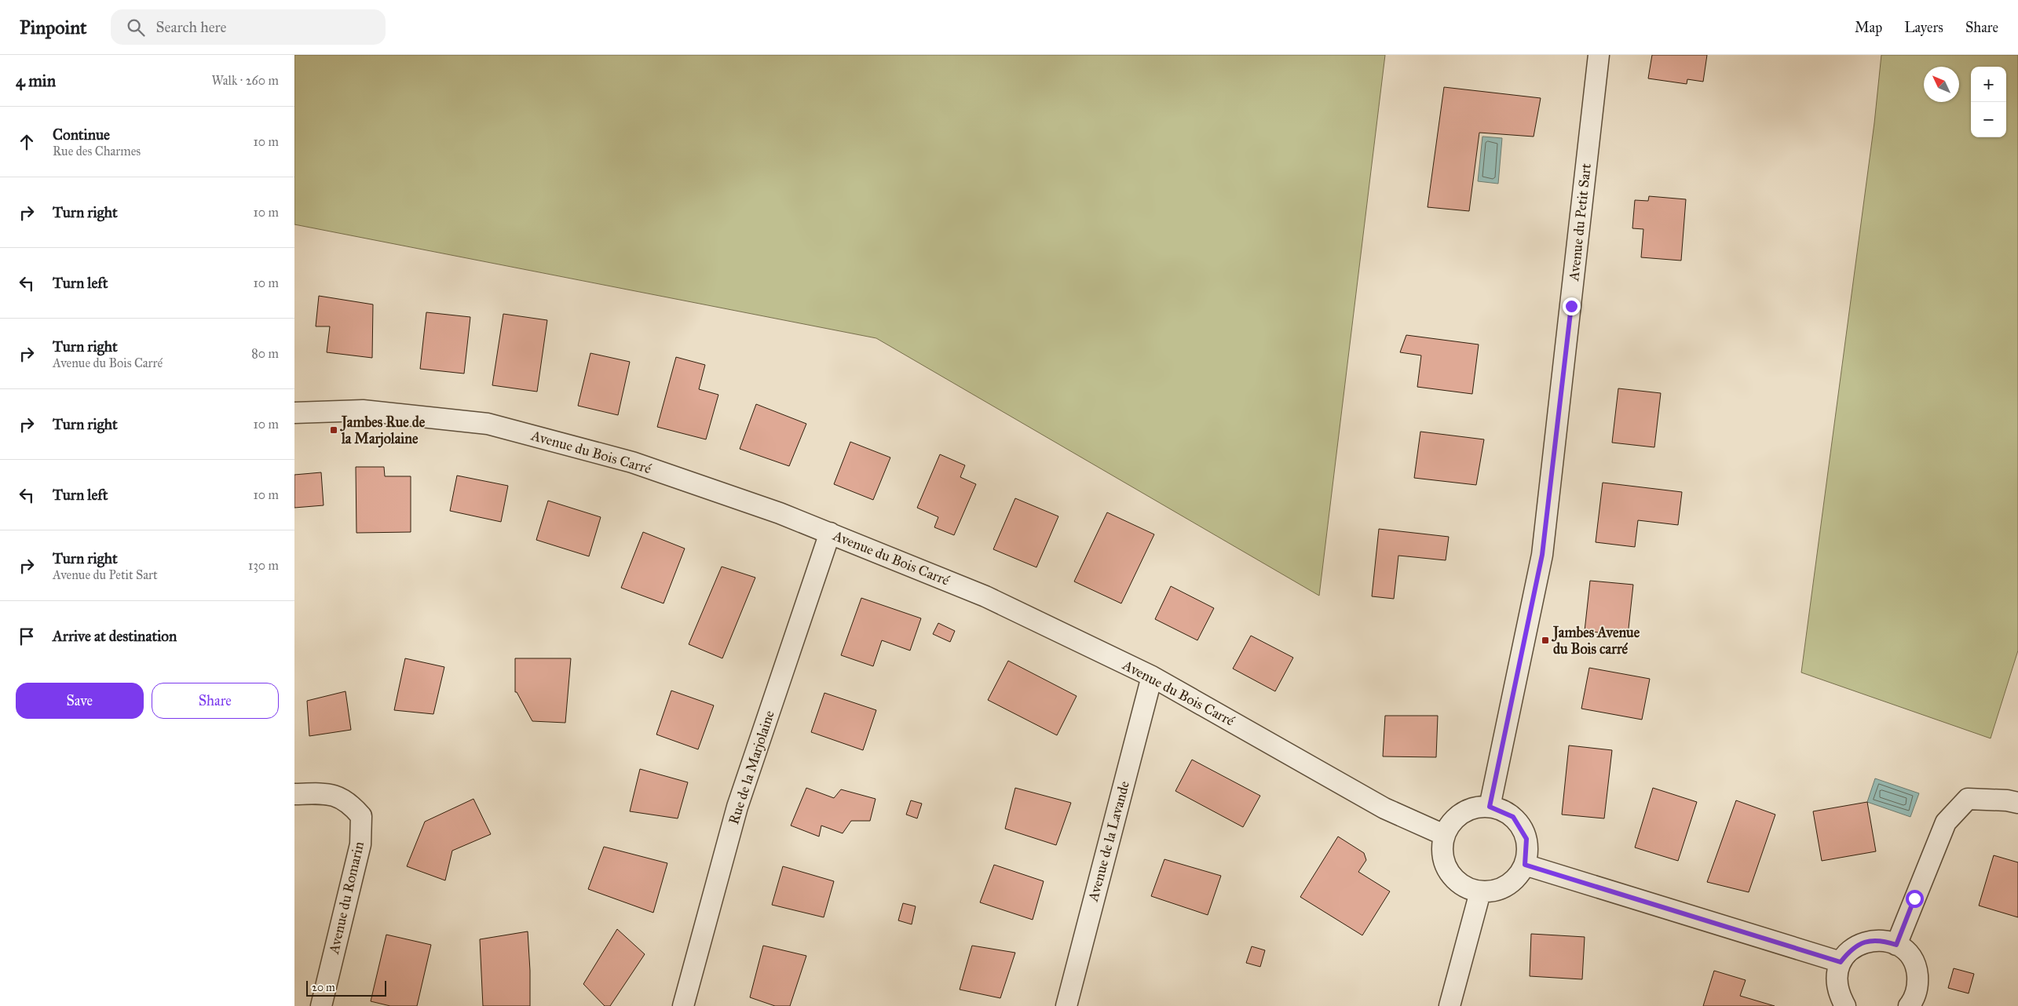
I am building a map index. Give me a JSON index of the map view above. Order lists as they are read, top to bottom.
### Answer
{
  "streets": {
    "street": [
      "Avenue du Petit Sart",
      "Avenue du Bois Carré",
      "Rue de la Marjolaine",
      "Avenue de la Lavande",
      "Avenue du Romarin"
    ]
  },
  "crossings": [
    ["Avenue du Petit Sart", "Avenue du Bois Carré"],
    ["Avenue du Bois Carré", "Rue de la Marjolaine"],
    ["Avenue du Bois Carré", "Avenue de la Lavande"]
  ],
  "places": {
    "transit": ["Jambes Rue de la Marjolaine", "Jambes Avenue du Bois carré"]
  },
  "scale_bar": "20 m",
  "north": "top left",
  "page": {
    "header": "Pinpoint",
    "search": "Search here",
    "nav": ["Map", "Layers", "Share"],
    "heading": ["4 min", "Walk · 260 m"],
    "map_buttons": ["+", "−"],
    "list": [
      ["Continue", "Rue des Charmes", "10 m"],
      ["Turn right", "10 m"],
      ["Turn left", "10 m"],
      ["Turn right", "Avenue du Bois Carré", "80 m"],
      ["Turn right", "10 m"],
      ["Turn left", "10 m"],
      ["Turn right", "Avenue du Petit Sart", "130 m"],
      "Arrive at destination"
    ],
    "buttons": ["Save", "Share"],
    "scale": "20 m"
  }
}
